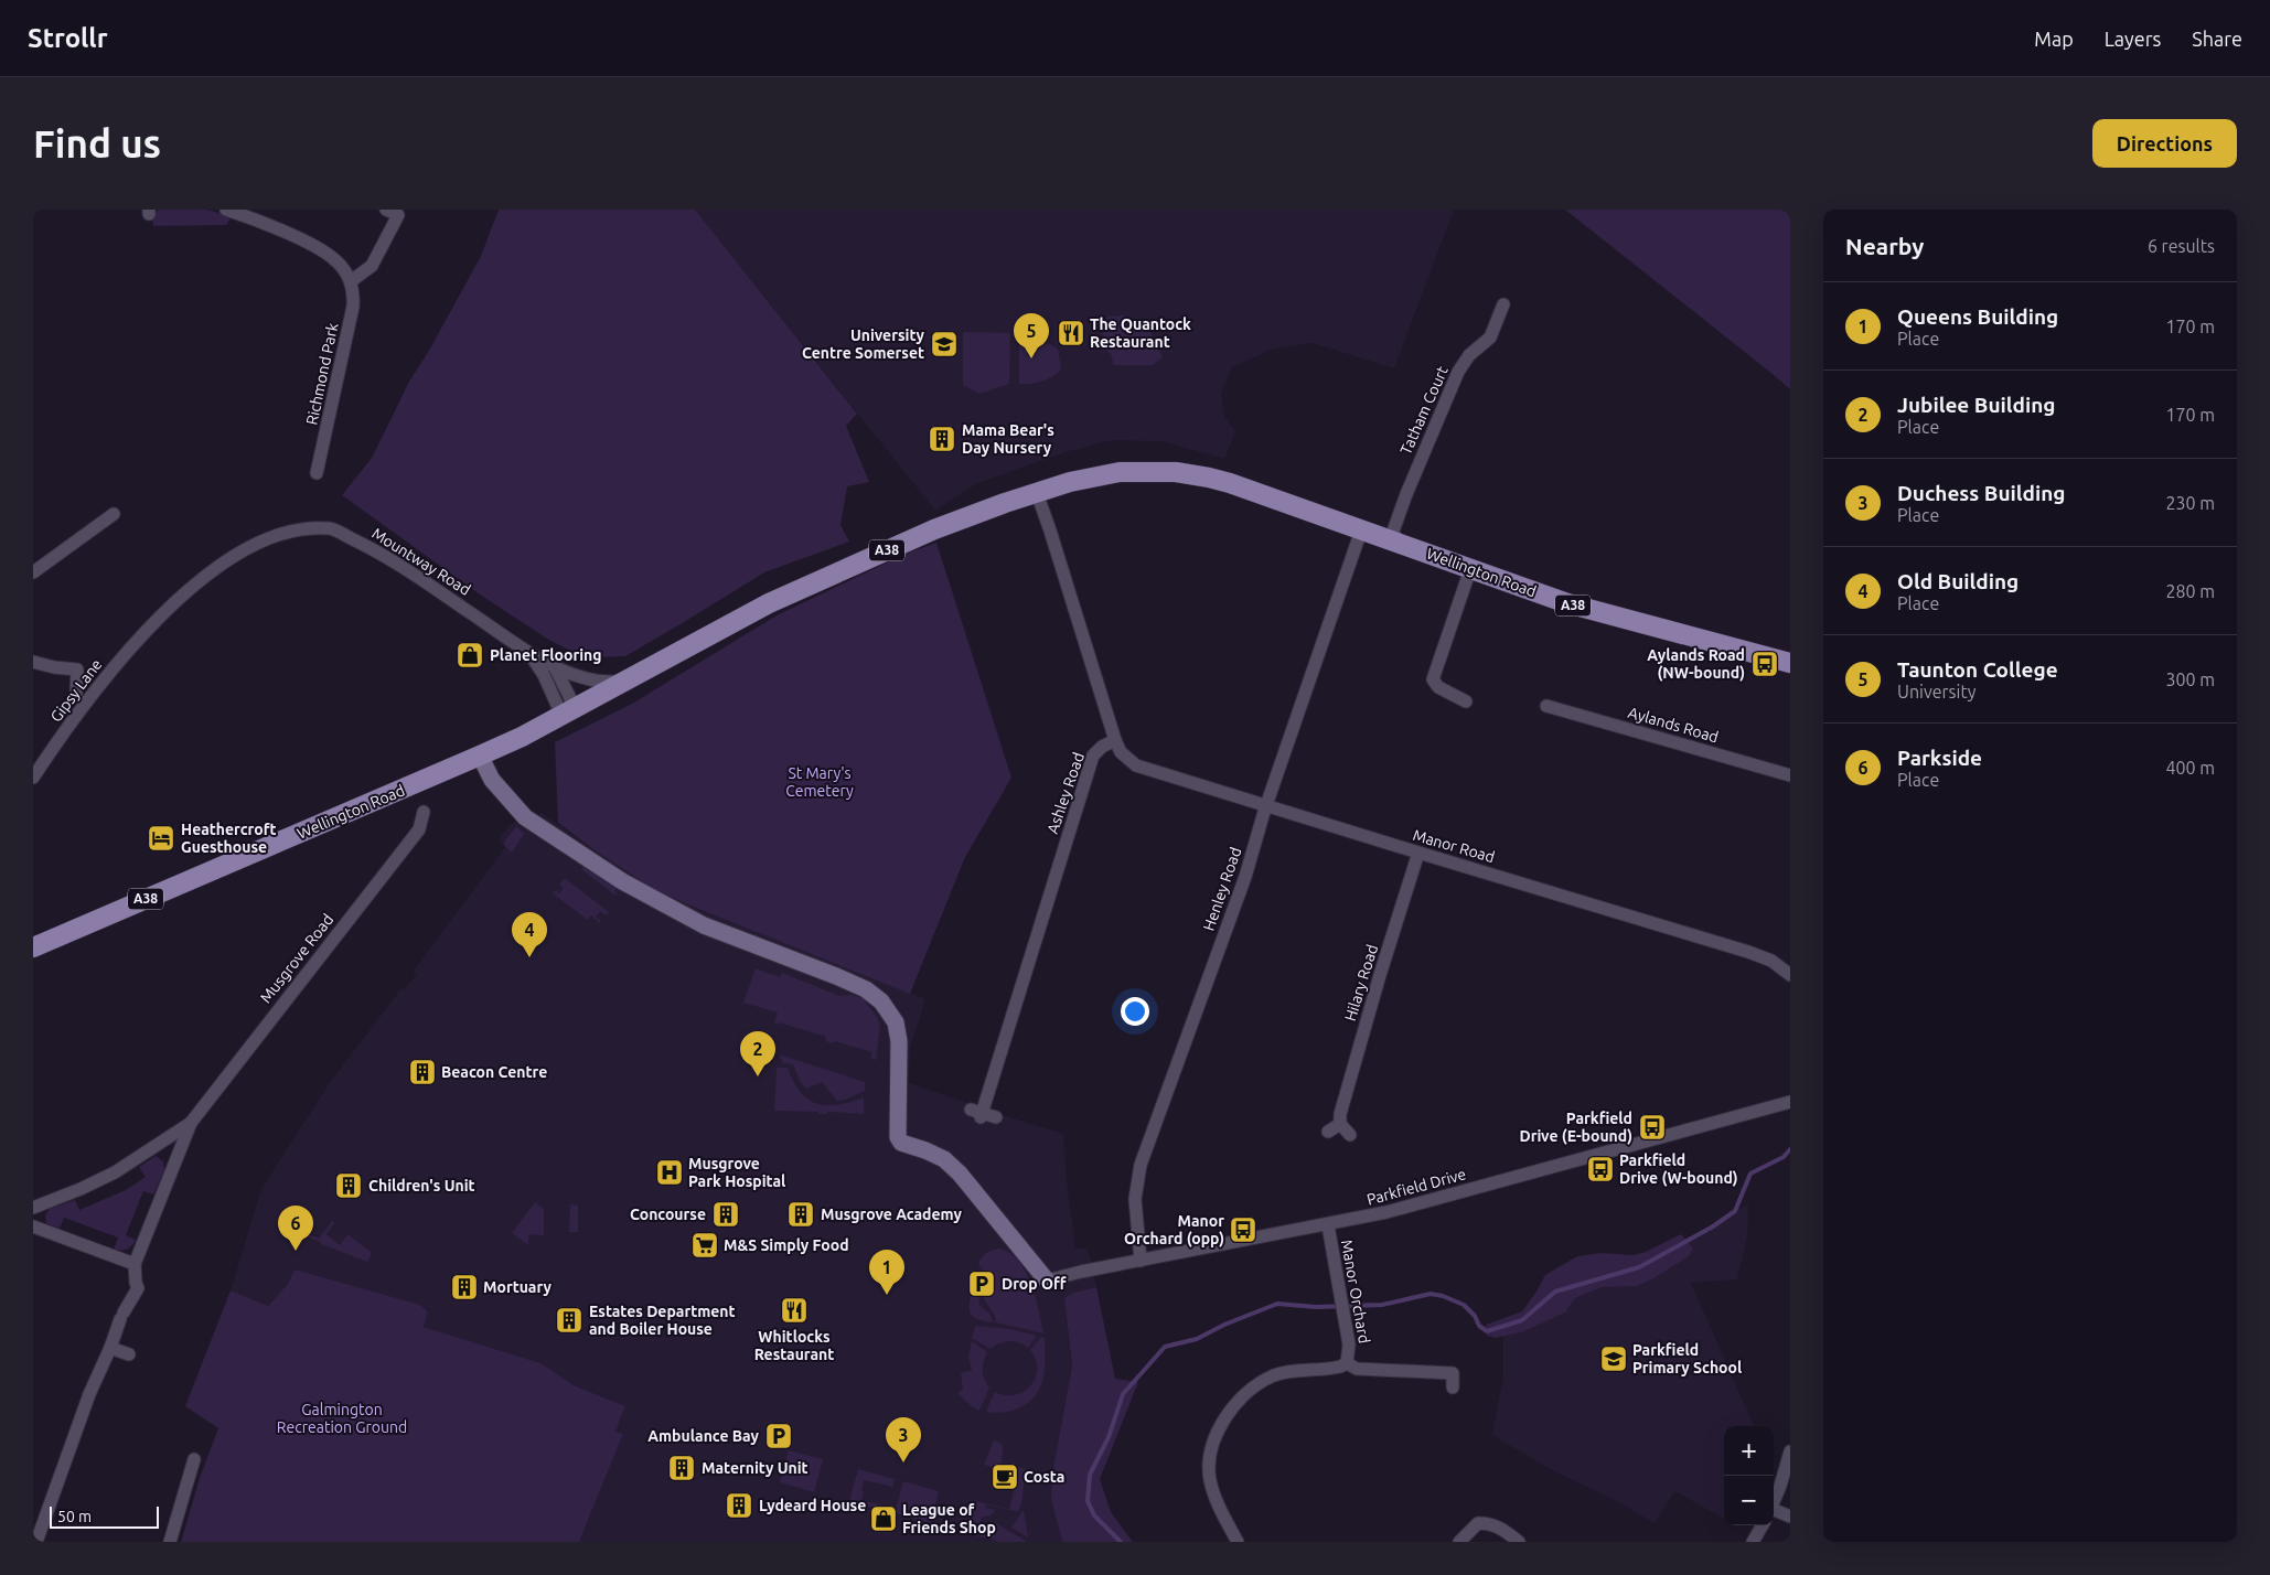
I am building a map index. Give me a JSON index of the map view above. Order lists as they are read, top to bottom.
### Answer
{
  "streets": {
    "main road": ["A38", "Wellington Road"],
    "street": [
      "Richmond Park",
      "Tatham Court",
      "Mountway Road",
      "Gipsy Lane",
      "Aylands Road",
      "Ashley Road",
      "Manor Road",
      "Henley Road",
      "Musgrove Road",
      "Hilary Road",
      "Parkfield Drive",
      "Manor Orchard"
    ]
  },
  "crossings": [
    ["Tatham Court", "Wellington Road"],
    ["A38", "Mountway Road"],
    ["A38", "Wellington Road"],
    ["Mountway Road", "Gipsy Lane"],
    ["Wellington Road", "Henley Road"],
    ["Ashley Road", "Manor Road"],
    ["Manor Road", "Henley Road"],
    ["Manor Road", "Hilary Road"],
    ["Henley Road", "Parkfield Drive"],
    ["Parkfield Drive", "Manor Orchard"]
  ],
  "parks": ["St Mary's Cemetery", "Galmington Recreation Ground"],
  "places": {
    "restaurant": ["The Quantock Restaurant", "Whitlocks Restaurant"],
    "school or university": ["University Centre Somerset", "Parkfield Primary School"],
    "building": [
      "Mama Bear's Day Nursery",
      "Beacon Centre",
      "Children's Unit",
      "Concourse",
      "Musgrove Academy",
      "Mortuary",
      "Estates Department and Boiler House",
      "Maternity Unit",
      "Lydeard House"
    ],
    "shop": ["Planet Flooring", "League of Friends Shop"],
    "bus stop": [
      "Aylands Road (NW-bound)",
      "Parkfield Drive (E-bound)",
      "Parkfield Drive (W-bound)",
      "Manor Orchard (opp)"
    ],
    "hotel": ["Heathercroft Guesthouse"],
    "hospital": ["Musgrove Park Hospital"],
    "supermarket": ["M&S Simply Food"],
    "parking": ["Drop Off", "Ambulance Bay"],
    "cafe": ["Costa"]
  },
  "scale_bar": "50 m",
  "page": {
    "header": "Strollr",
    "nav": ["Map", "Layers", "Share"],
    "buttons": "Directions",
    "title": "Find us",
    "heading": ["Nearby", "6 results"],
    "list": [
      {
        "mark": "1",
        "name": "Queens Building",
        "note": "Place",
        "value": "170 m"
      },
      {
        "mark": "2",
        "name": "Jubilee Building",
        "note": "Place",
        "value": "170 m"
      },
      {
        "mark": "3",
        "name": "Duchess Building",
        "note": "Place",
        "value": "230 m"
      },
      {
        "mark": "4",
        "name": "Old Building",
        "note": "Place",
        "value": "280 m"
      },
      {
        "mark": "5",
        "name": "Taunton College",
        "note": "University",
        "value": "300 m"
      },
      {
        "mark": "6",
        "name": "Parkside",
        "note": "Place",
        "value": "400 m"
      }
    ],
    "pins": [
      "5",
      "4",
      "2",
      "6",
      "1",
      "3"
    ],
    "map_buttons": ["+", "−"],
    "scale": "50 m"
  }
}
